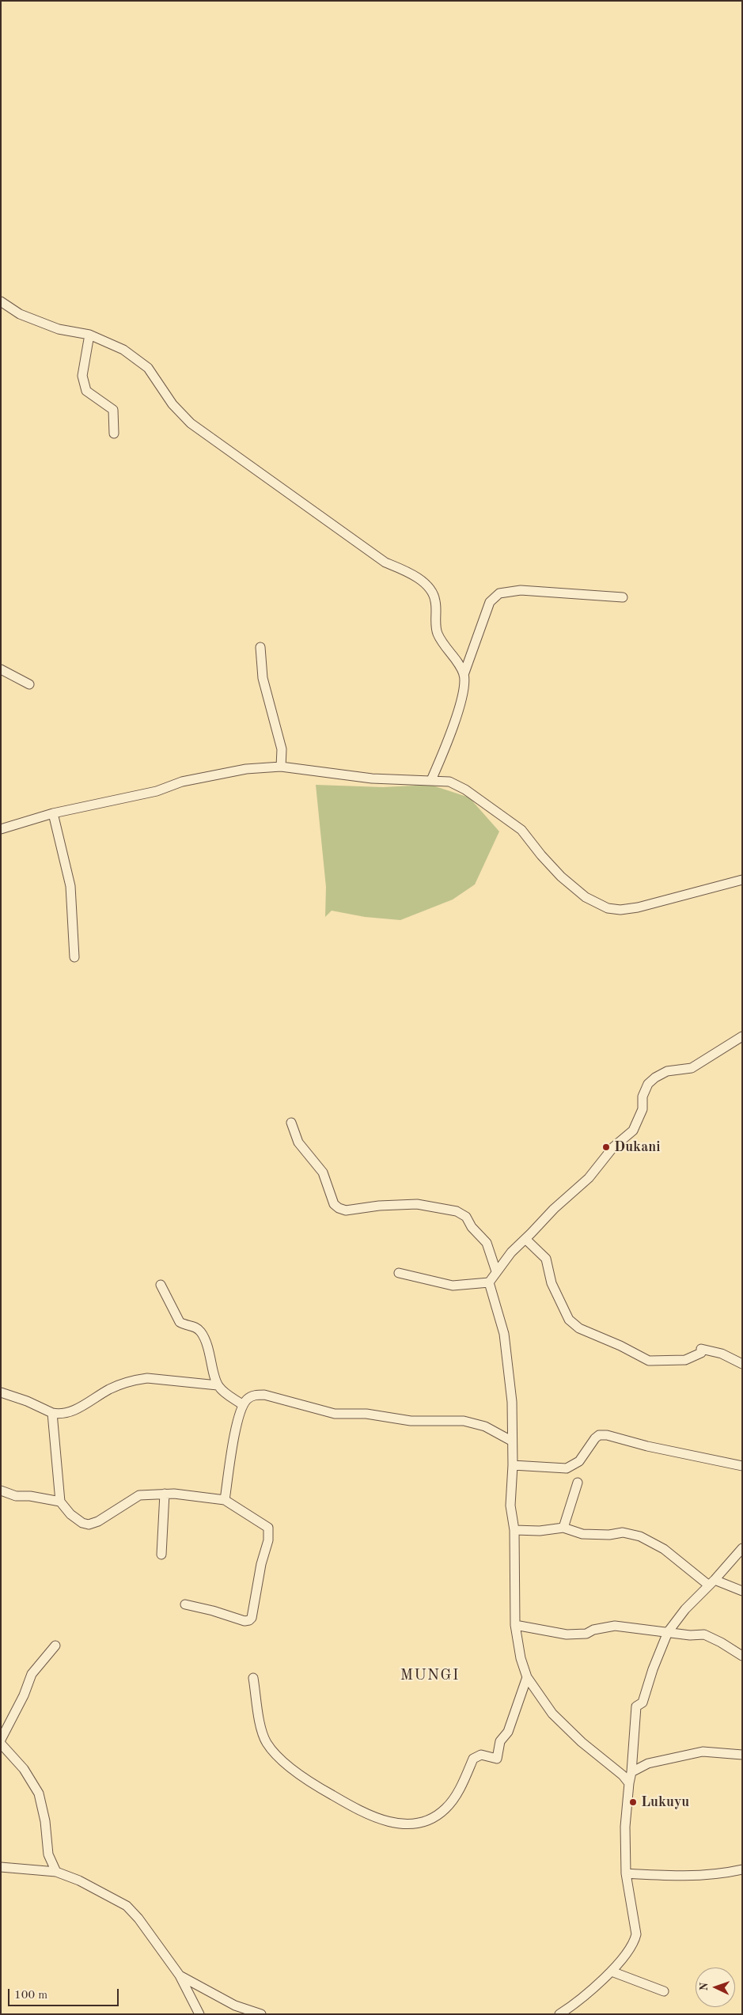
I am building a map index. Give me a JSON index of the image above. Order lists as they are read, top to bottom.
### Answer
{
  "districts": ["MUNGI"],
  "places": ["Dukani", "Lukuyu"],
  "scale_bar": "100 m",
  "north": "left"
}
